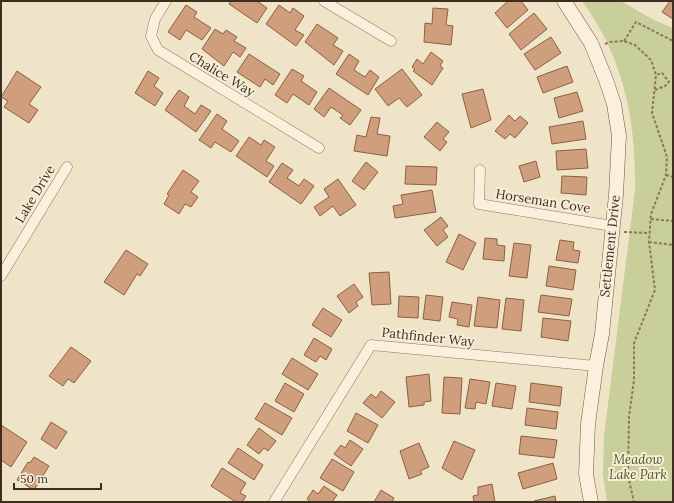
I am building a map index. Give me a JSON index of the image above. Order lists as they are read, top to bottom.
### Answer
{
  "streets": {
    "street": [
      "Chalice Way",
      "Lake Drive",
      "Horseman Cove",
      "Settlement Drive",
      "Pathfinder Way"
    ]
  },
  "crossings": [
    ["Horseman Cove", "Settlement Drive"],
    ["Settlement Drive", "Pathfinder Way"]
  ],
  "parks": ["Meadow Lake Park"],
  "scale_bar": "50 m"
}
